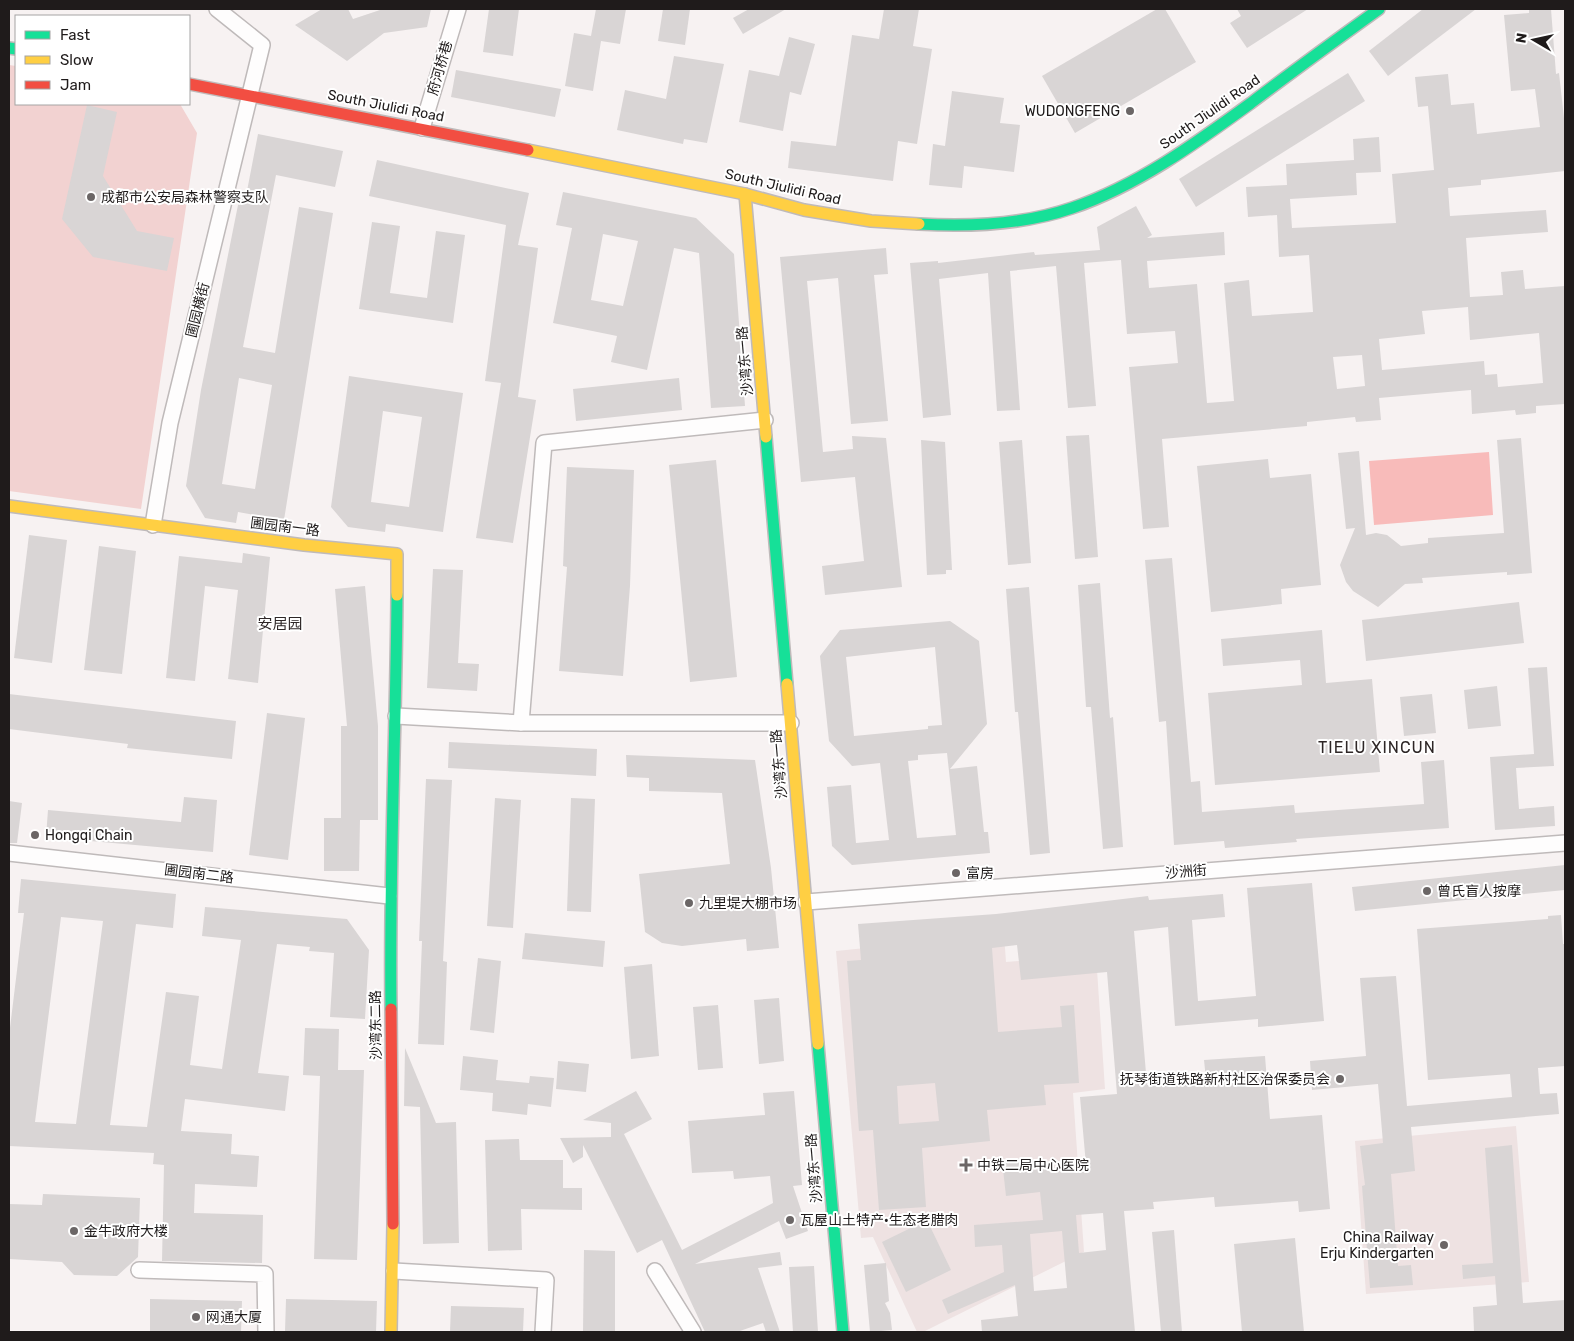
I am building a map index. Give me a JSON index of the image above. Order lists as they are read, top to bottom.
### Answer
{
  "streets": {
    "street": [
      "府河桥巷",
      "South Jiulidi Road",
      "圃园横街",
      "沙湾东一路",
      "圃园南一路",
      "沙洲街",
      "圃园南二路",
      "沙湾东二路"
    ]
  },
  "crossings": [
    ["府河桥巷", "South Jiulidi Road"],
    ["South Jiulidi Road", "圃园横街"],
    ["South Jiulidi Road", "沙湾东一路"],
    ["圃园横街", "圃园南一路"],
    ["沙湾东一路", "沙洲街"],
    ["圃园南一路", "沙湾东二路"],
    ["圃园南二路", "沙湾东二路"]
  ],
  "districts": ["安居园", "TIELU XINCUN"],
  "places": {
    "other": [
      "WUDONGFENG",
      "成都市公安局森林警察支队",
      "Hongqi Chain",
      "富房",
      "曾氏盲人按摩",
      "九里堤大棚市场",
      "抚琴街道铁路新村社区治保委员会",
      "瓦屋山土特产·生态老腊肉",
      "金牛政府大楼",
      "China Railway Erju Kindergarten",
      "网通大厦"
    ],
    "health": ["中铁二局中心医院"]
  },
  "legend": ["Fast", "Slow", "Jam"],
  "north": "left"
}
